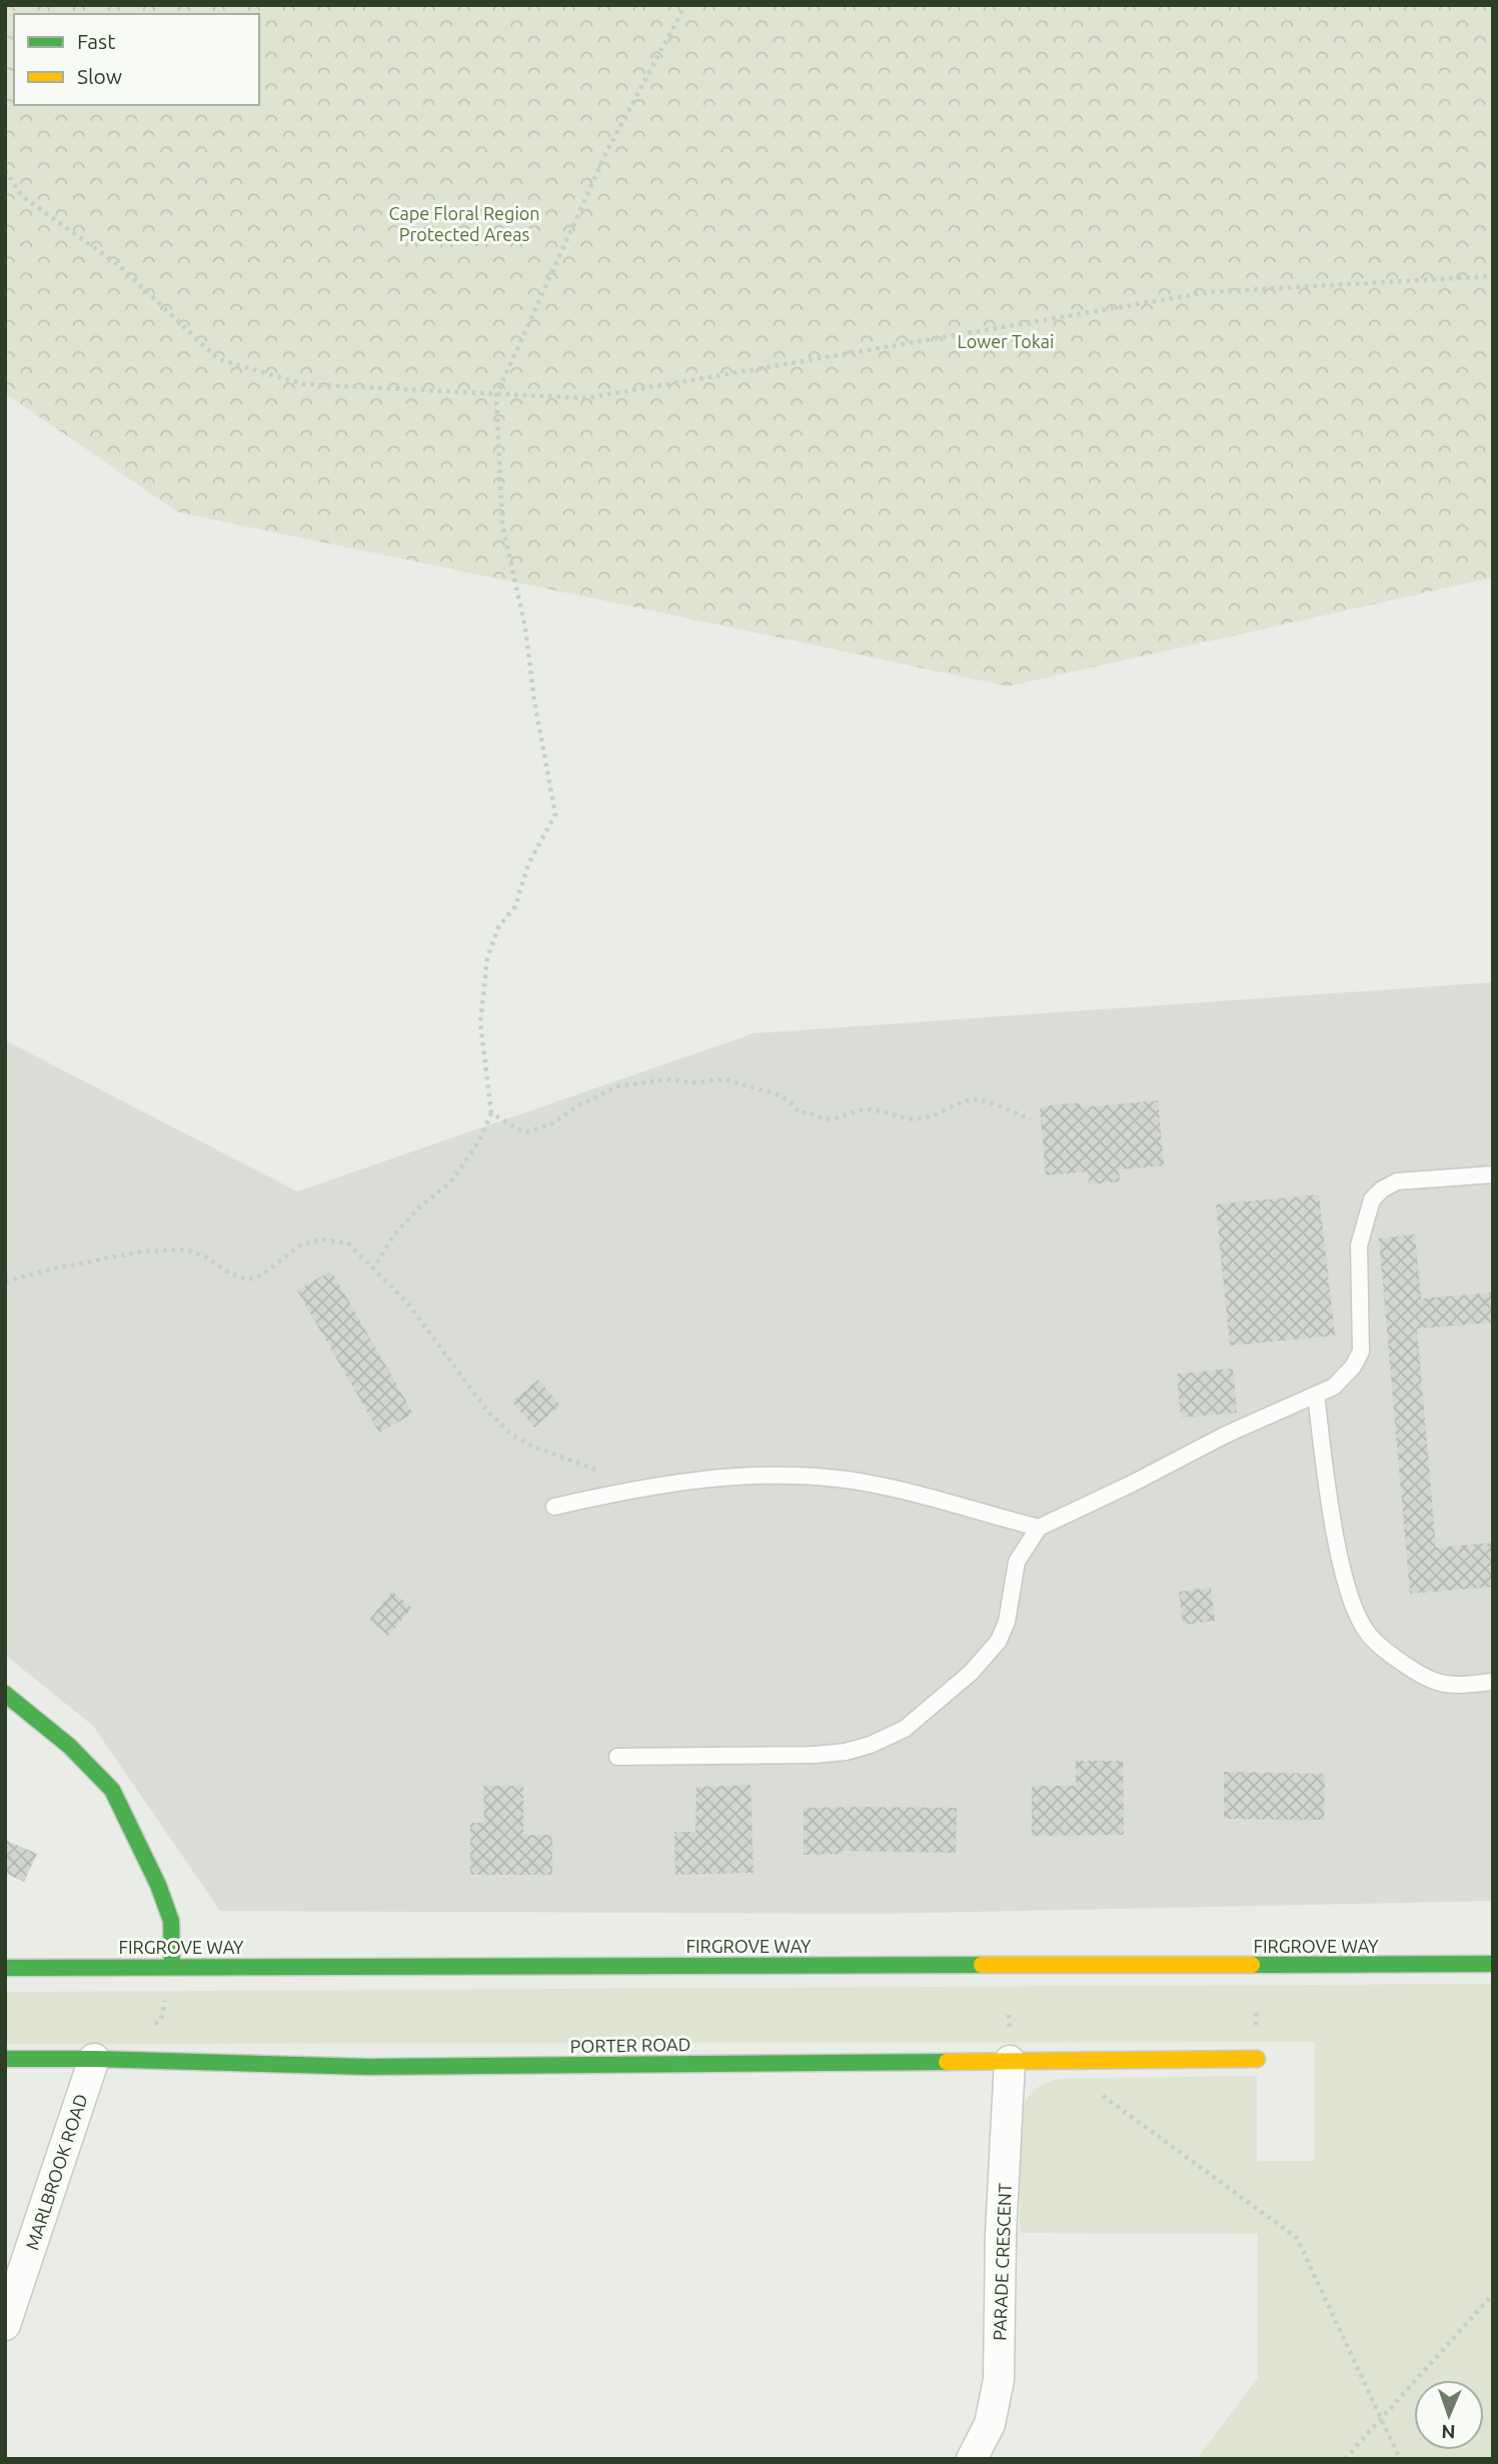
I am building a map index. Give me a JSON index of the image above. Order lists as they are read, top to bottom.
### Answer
{
  "streets": {
    "street": [
      "FIRGROVE WAY",
      "PORTER ROAD",
      "MARLBROOK ROAD",
      "PARADE CRESCENT"
    ]
  },
  "crossings": [
    ["PORTER ROAD", "MARLBROOK ROAD"],
    ["PORTER ROAD", "PARADE CRESCENT"]
  ],
  "parks": ["Cape Floral Region Protected Areas", "Lower Tokai"],
  "legend": ["Fast", "Slow"],
  "north": "bottom"
}
